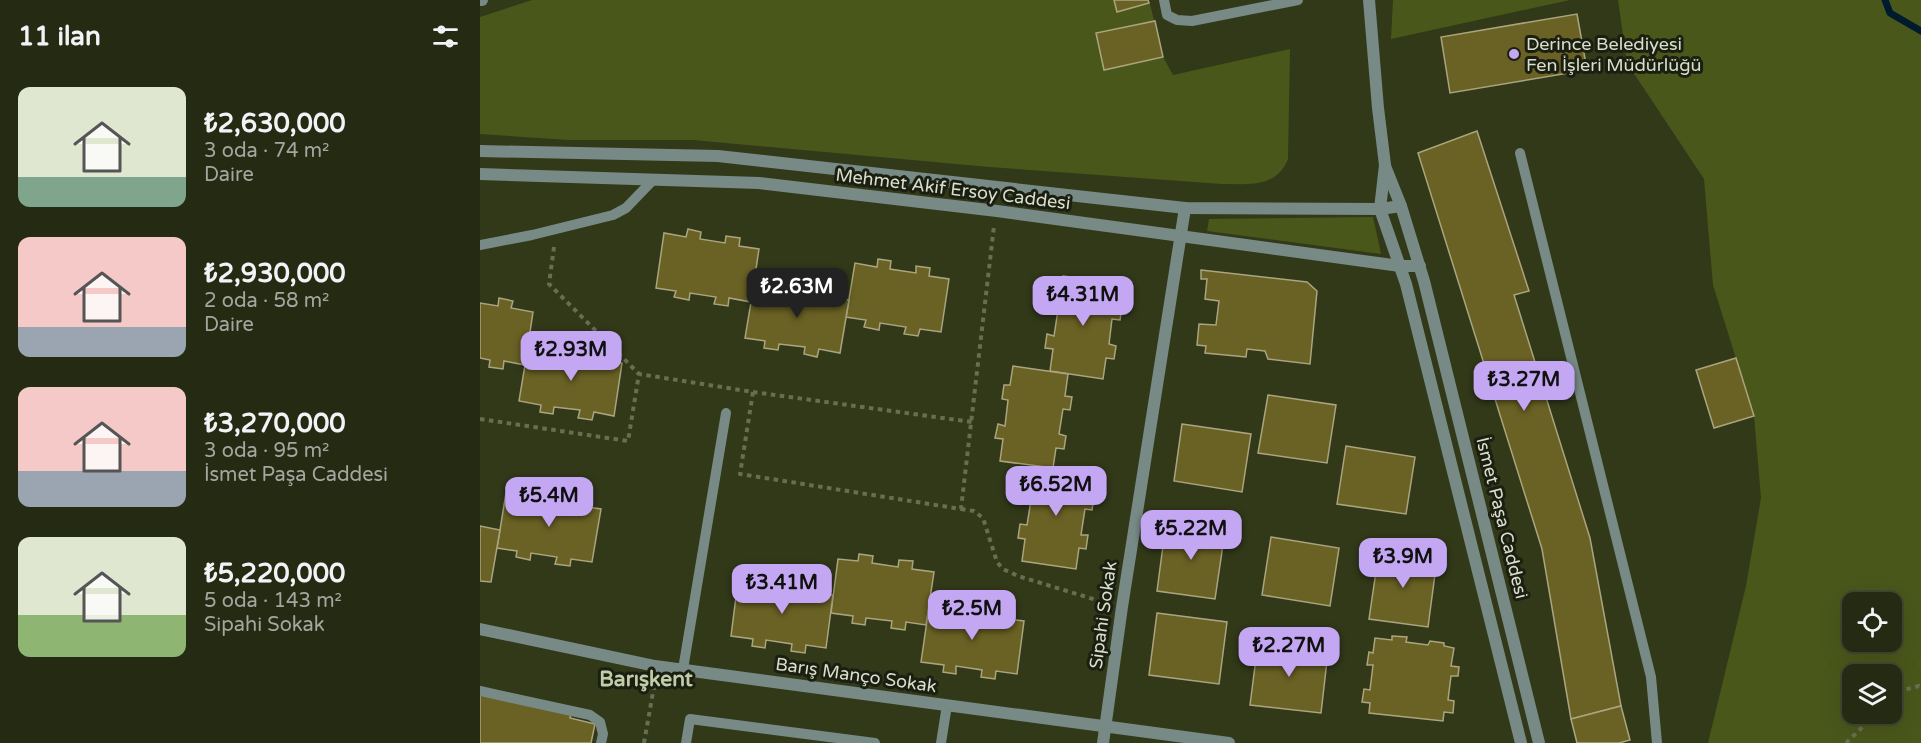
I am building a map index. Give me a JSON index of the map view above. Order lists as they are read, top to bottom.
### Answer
{
  "streets": {
    "street": [
      "Mehmet Akif Ersoy Caddesi",
      "İsmet Paşa Caddesi",
      "Sipahi Sokak",
      "Barış Manço Sokak"
    ]
  },
  "crossings": [
    ["Mehmet Akif Ersoy Caddesi", "İsmet Paşa Caddesi"],
    ["Mehmet Akif Ersoy Caddesi", "Sipahi Sokak"],
    ["Sipahi Sokak", "Barış Manço Sokak"]
  ],
  "districts": ["Barışkent"],
  "places": ["Derince Belediyesi Fen İşleri Müdürlüğü"],
  "page": {
    "heading": "11 ilan",
    "list": [
      {
        "name": "₺2,630,000",
        "note": "3 oda · 74 m² · Daire"
      },
      {
        "name": "₺2,930,000",
        "note": "2 oda · 58 m² · Daire"
      },
      {
        "name": "₺3,270,000",
        "note": "3 oda · 95 m² · İsmet Paşa Caddesi"
      },
      {
        "name": "₺5,220,000",
        "note": "5 oda · 143 m² · Sipahi Sokak"
      }
    ],
    "price": [
      "₺2.63M",
      "₺4.31M",
      "₺2.93M",
      "₺3.27M",
      "₺6.52M",
      "₺5.4M",
      "₺5.22M",
      "₺3.9M",
      "₺3.41M",
      "₺2.5M",
      "₺2.27M"
    ]
  }
}
